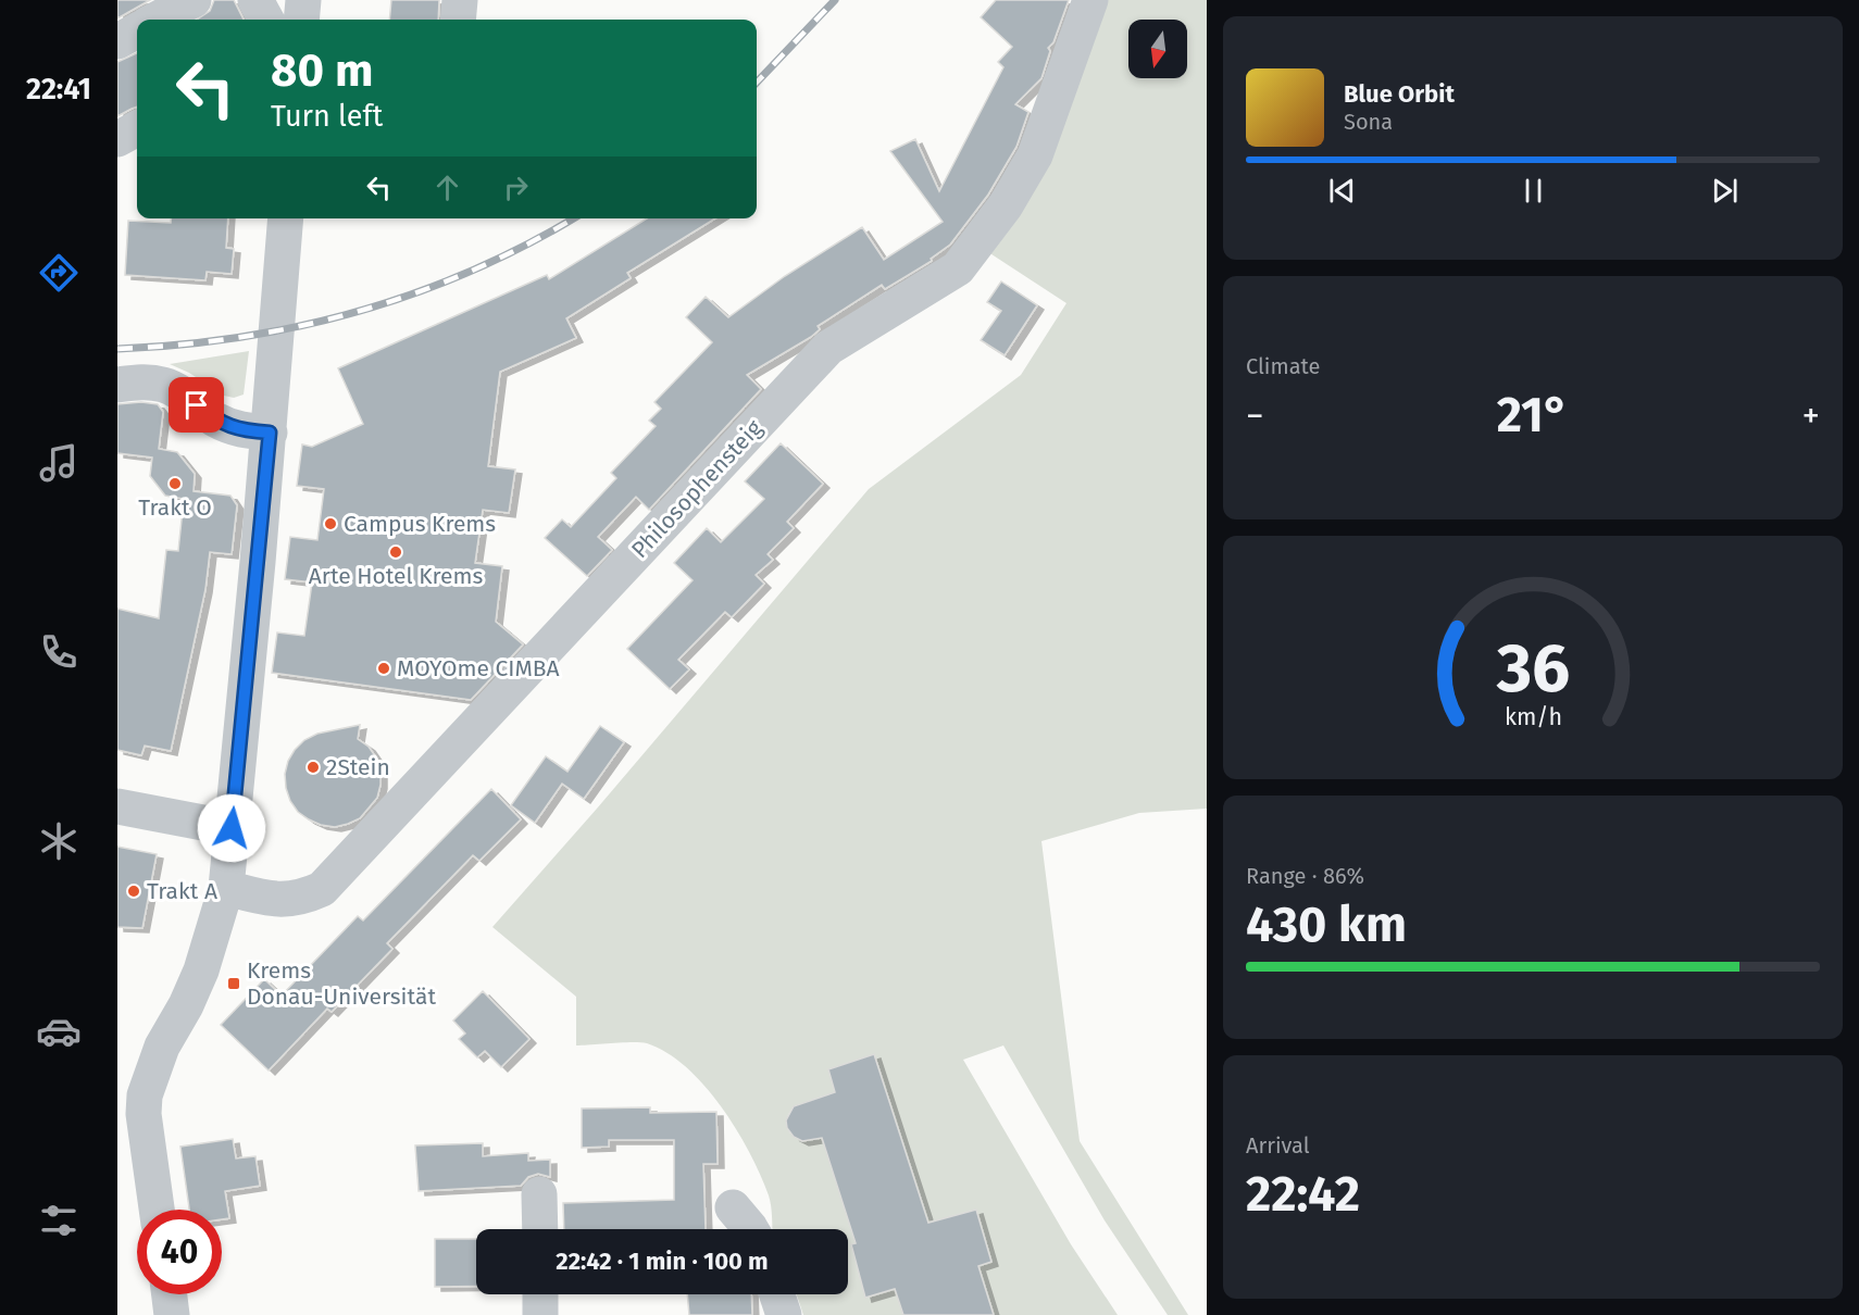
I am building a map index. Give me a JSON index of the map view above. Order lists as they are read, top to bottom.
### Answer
{
  "streets": {
    "street": ["Philosophensteig"]
  },
  "places": {
    "other": [
      "Trakt O",
      "Campus Krems",
      "Arte Hotel Krems",
      "MOYOme CIMBA",
      "2Stein",
      "Trakt A"
    ],
    "transit": ["Krems Donau-Universität"]
  },
  "north": "bottom",
  "page": {
    "tabs": "22:41",
    "turn": ["80 m", "Turn left"],
    "song": ["Blue Orbit", "Sona"],
    "tile": [
      "Climate",
      ["Range · 86%", "430 km"],
      ["Arrival", "22:42"]
    ],
    "heat": ["−", "21°", "+"],
    "limit": "40",
    "trip": "22:42 · 1 min · 100 m",
    "gauge": ["36", "km/h"]
  }
}
